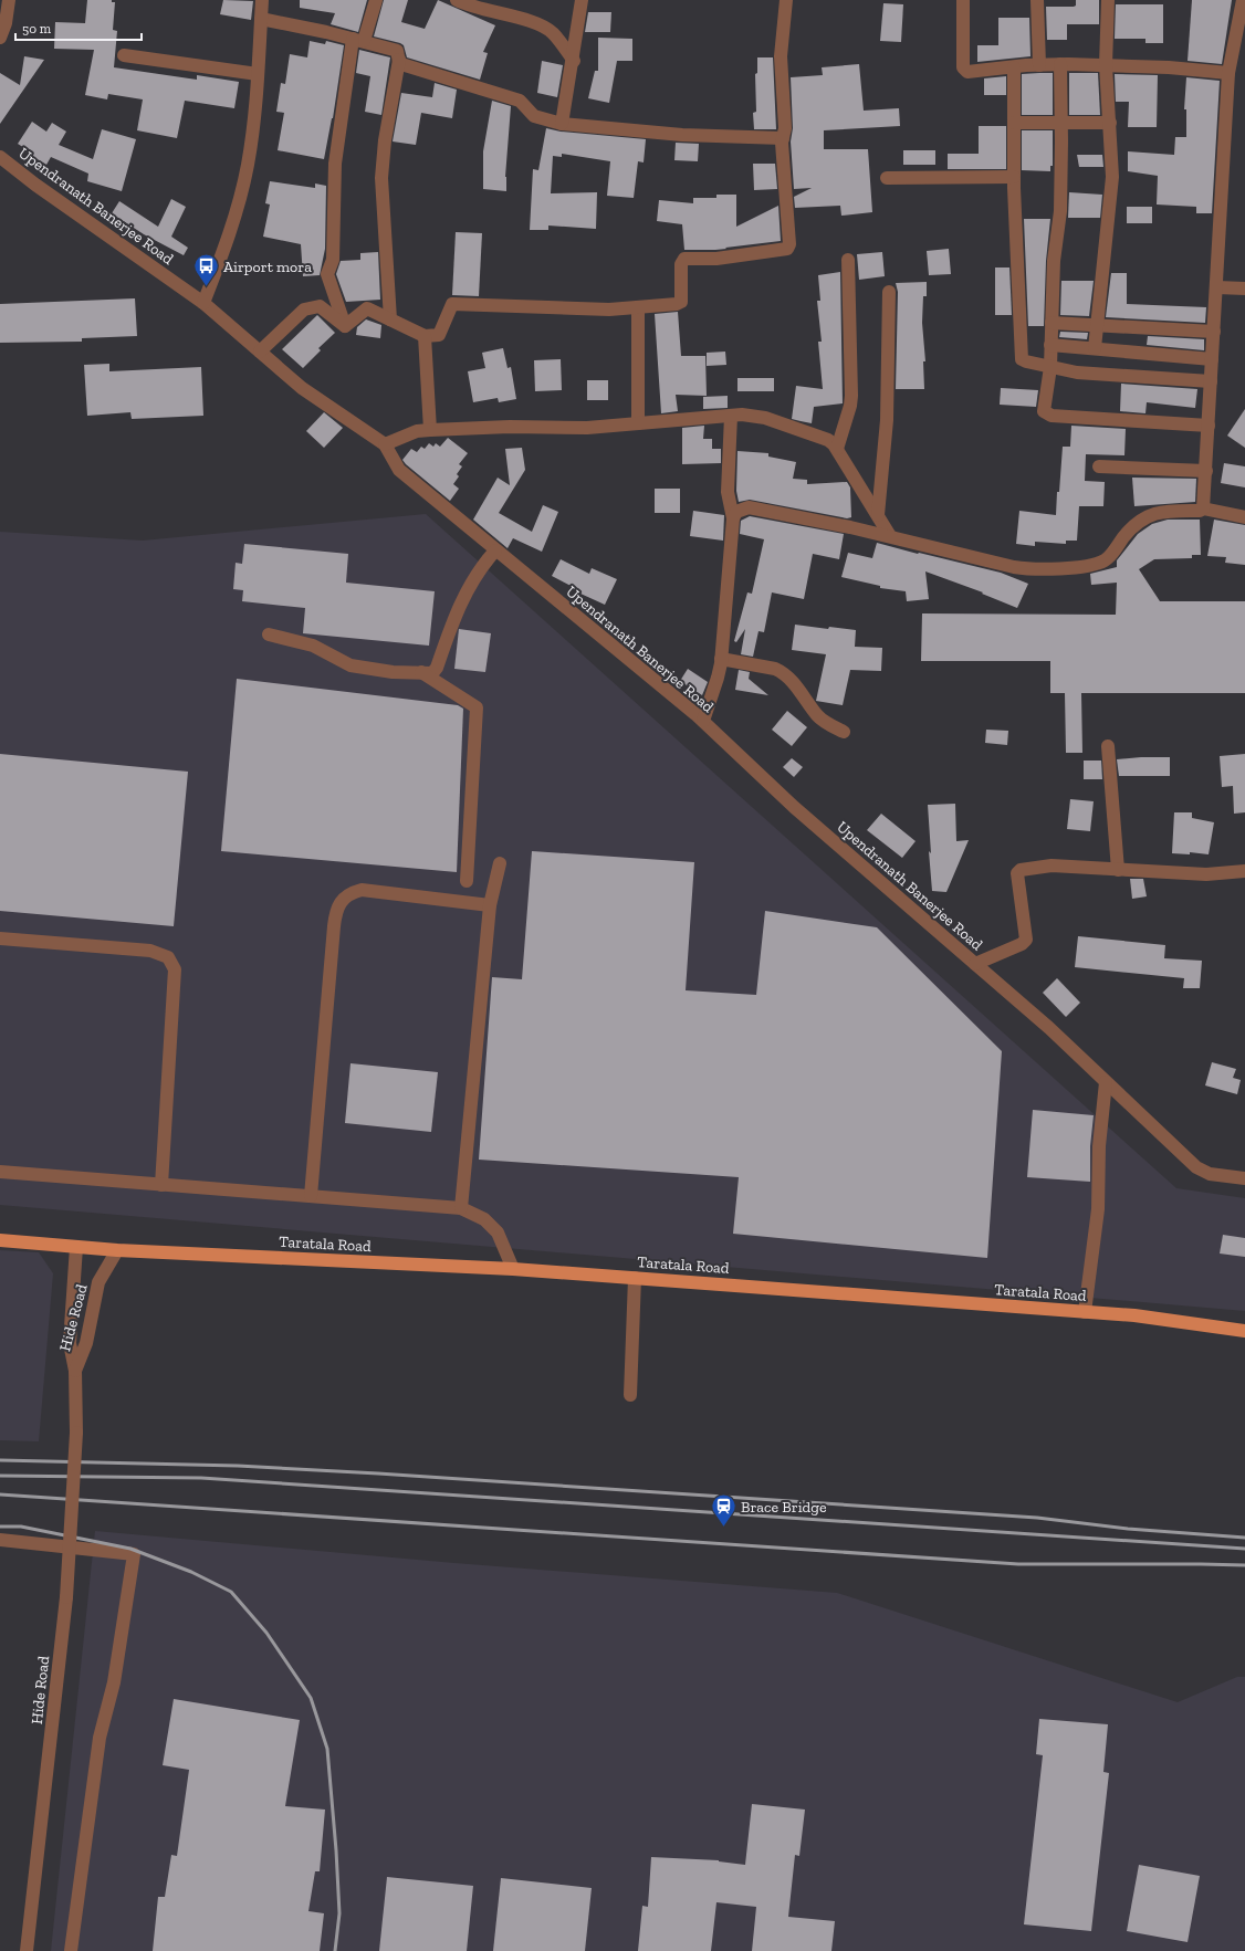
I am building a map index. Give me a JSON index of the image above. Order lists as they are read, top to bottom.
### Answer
{
  "streets": {
    "main road": ["Taratala Road"],
    "street": ["Upendranath Banerjee Road", "Hide Road"]
  },
  "crossings": [
    ["Taratala Road", "Hide Road"]
  ],
  "places": {
    "bus stop": ["Airport mora"],
    "station": ["Brace Bridge"]
  },
  "scale_bar": "50 m"
}
